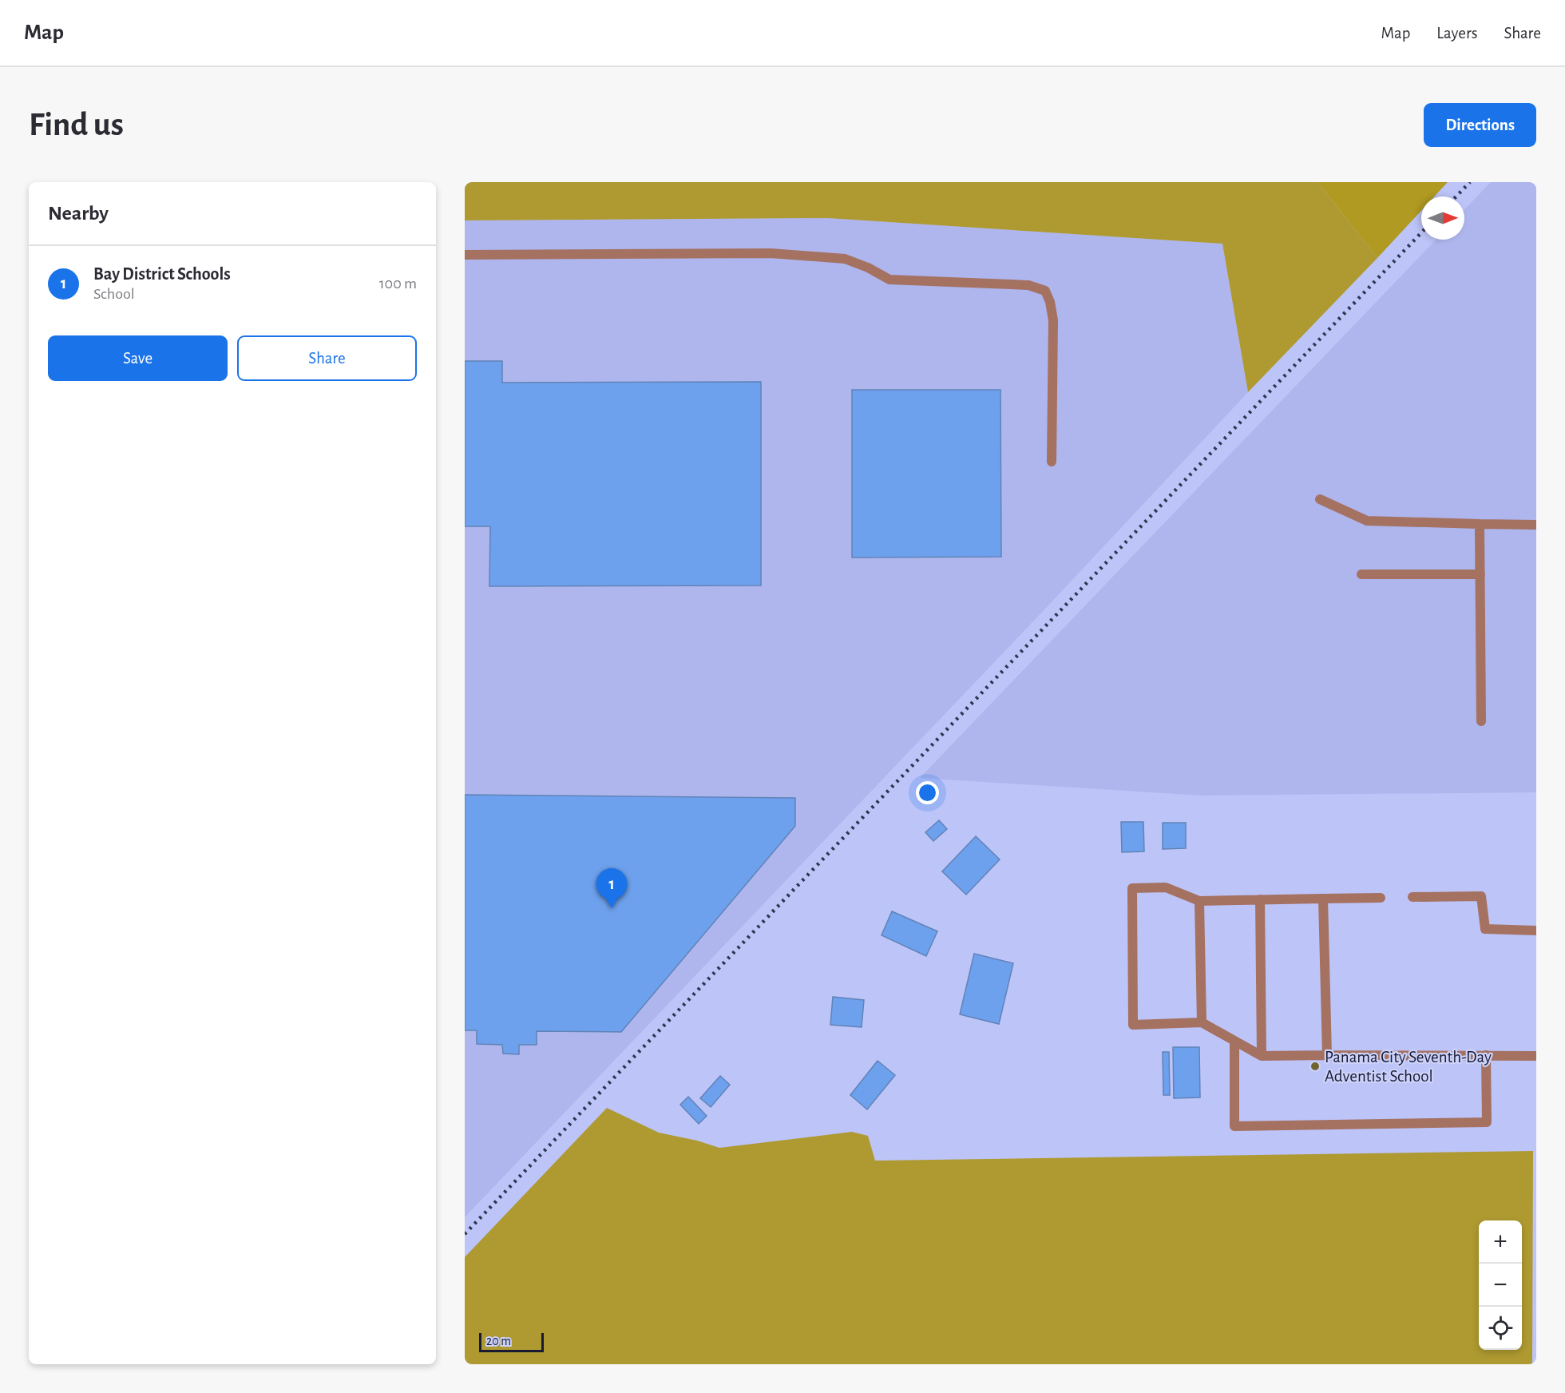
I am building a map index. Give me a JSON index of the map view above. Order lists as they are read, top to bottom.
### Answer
{
  "places": ["Panama City Seventh-Day Adventist School"],
  "scale_bar": "20 m",
  "north": "right",
  "page": {
    "header": "Map",
    "nav": ["Map", "Layers", "Share"],
    "buttons": [
      "Directions",
      ["Save", "Share"]
    ],
    "title": "Find us",
    "heading": "Nearby",
    "list": [
      {
        "mark": "1",
        "name": "Bay District Schools",
        "note": "School",
        "value": "100 m"
      }
    ],
    "pins": "1",
    "map_buttons": ["+", "−"],
    "scale": "20 m"
  }
}
